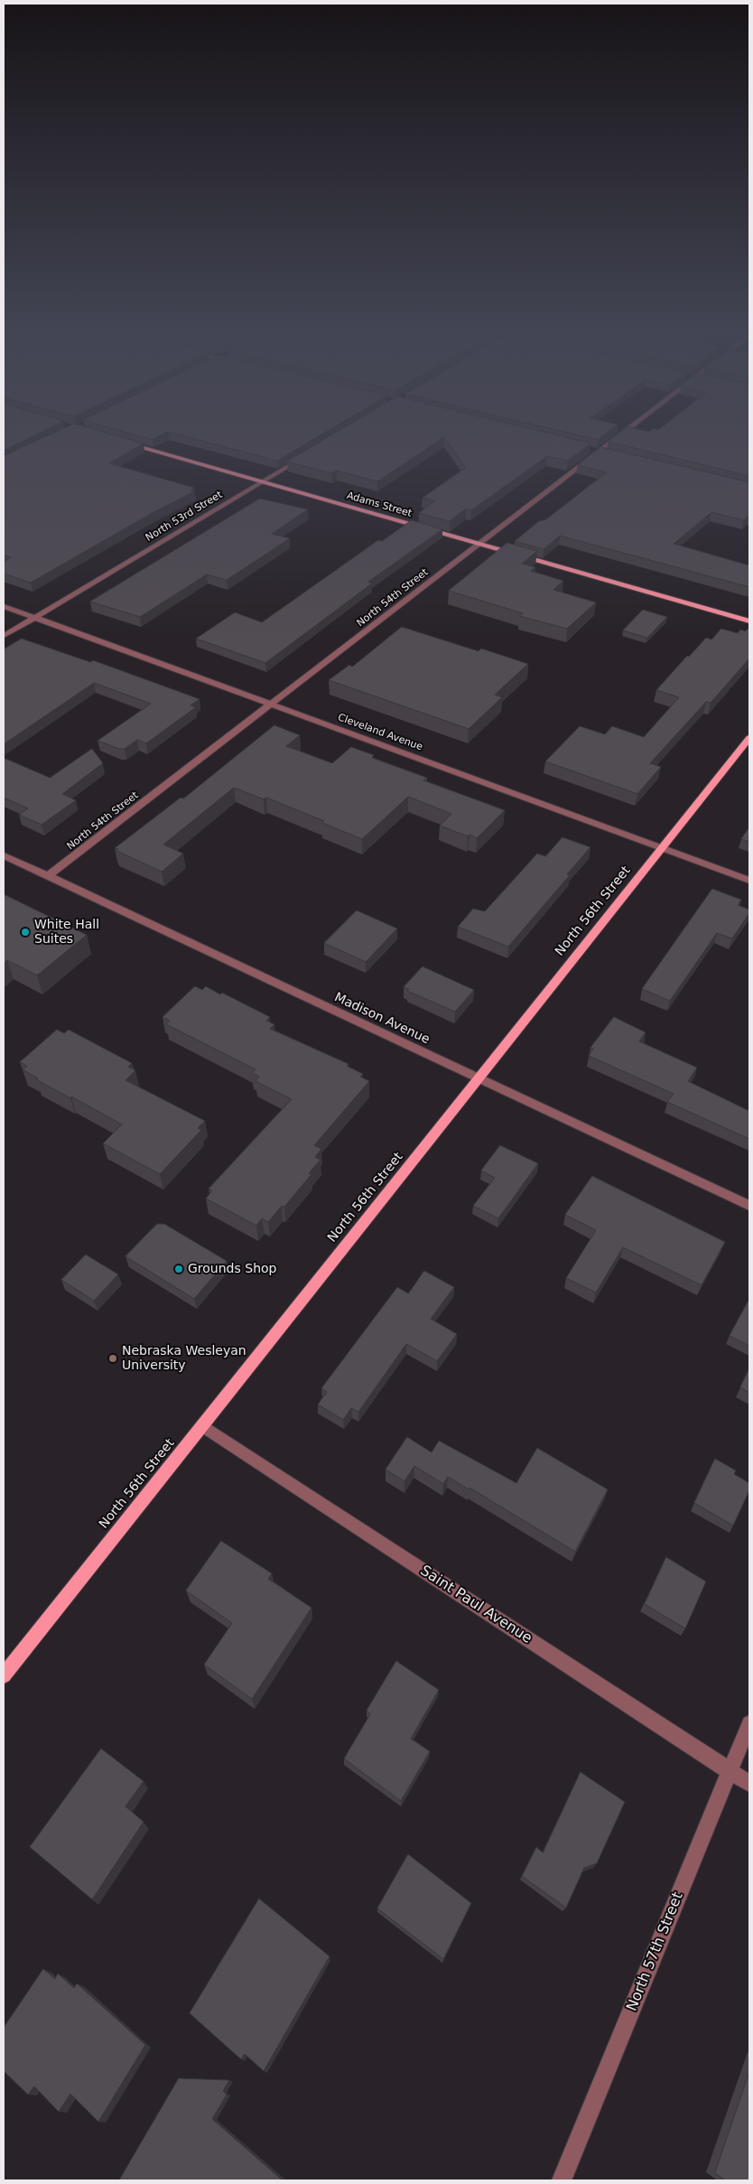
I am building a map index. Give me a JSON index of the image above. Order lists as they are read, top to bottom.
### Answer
{
  "streets": {
    "main road": ["Adams Street", "North 56th Street"],
    "street": [
      "North 53rd Street",
      "North 54th Street",
      "Cleveland Avenue",
      "Madison Avenue",
      "Saint Paul Avenue",
      "North 57th Street"
    ]
  },
  "crossings": [
    ["Adams Street", "North 53rd Street"],
    ["Adams Street", "North 54th Street"],
    ["North 53rd Street", "Cleveland Avenue"],
    ["North 54th Street", "Cleveland Avenue"],
    ["North 54th Street", "Madison Avenue"],
    ["Cleveland Avenue", "North 56th Street"],
    ["North 56th Street", "Madison Avenue"],
    ["North 56th Street", "Saint Paul Avenue"],
    ["Saint Paul Avenue", "North 57th Street"]
  ],
  "places": ["White Hall Suites", "Grounds Shop", "Nebraska Wesleyan University"]
}
